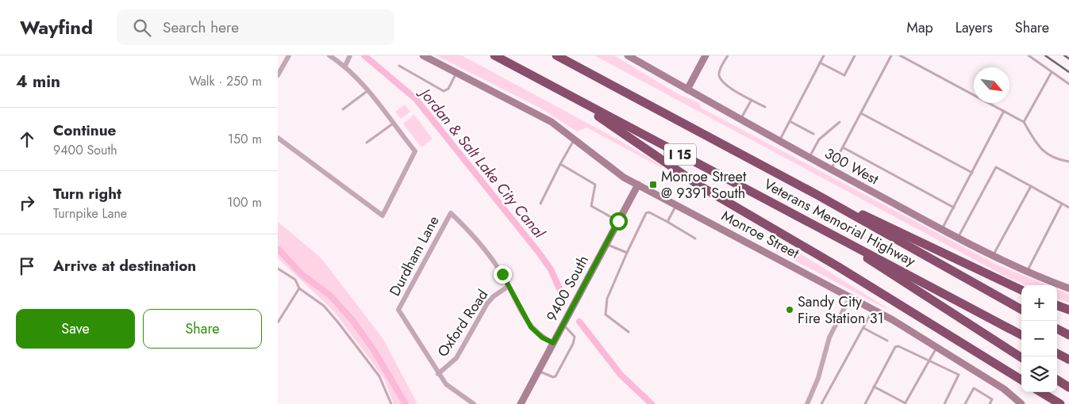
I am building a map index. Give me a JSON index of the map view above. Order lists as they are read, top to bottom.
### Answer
{
  "streets": {
    "highway": ["I 15", "Veterans Memorial Highway"],
    "street": [
      "300 West",
      "Monroe Street",
      "Durdham Lane",
      "9400 South",
      "Oxford Road"
    ]
  },
  "crossings": [
    ["Monroe Street", "9400 South"],
    ["Durdham Lane", "Oxford Road"]
  ],
  "water": ["Jordan & Salt Lake City Canal"],
  "places": {
    "transit": ["Monroe Street @ 9391 South"],
    "other": ["Sandy City Fire Station 31"]
  },
  "north": "bottom right",
  "page": {
    "header": "Wayfind",
    "search": "Search here",
    "nav": ["Map", "Layers", "Share"],
    "heading": ["4 min", "Walk · 250 m"],
    "list": [
      ["Continue", "9400 South", "150 m"],
      ["Turn right", "Turnpike Lane", "100 m"],
      "Arrive at destination"
    ],
    "map_buttons": ["+", "−"],
    "buttons": ["Save", "Share"]
  }
}
